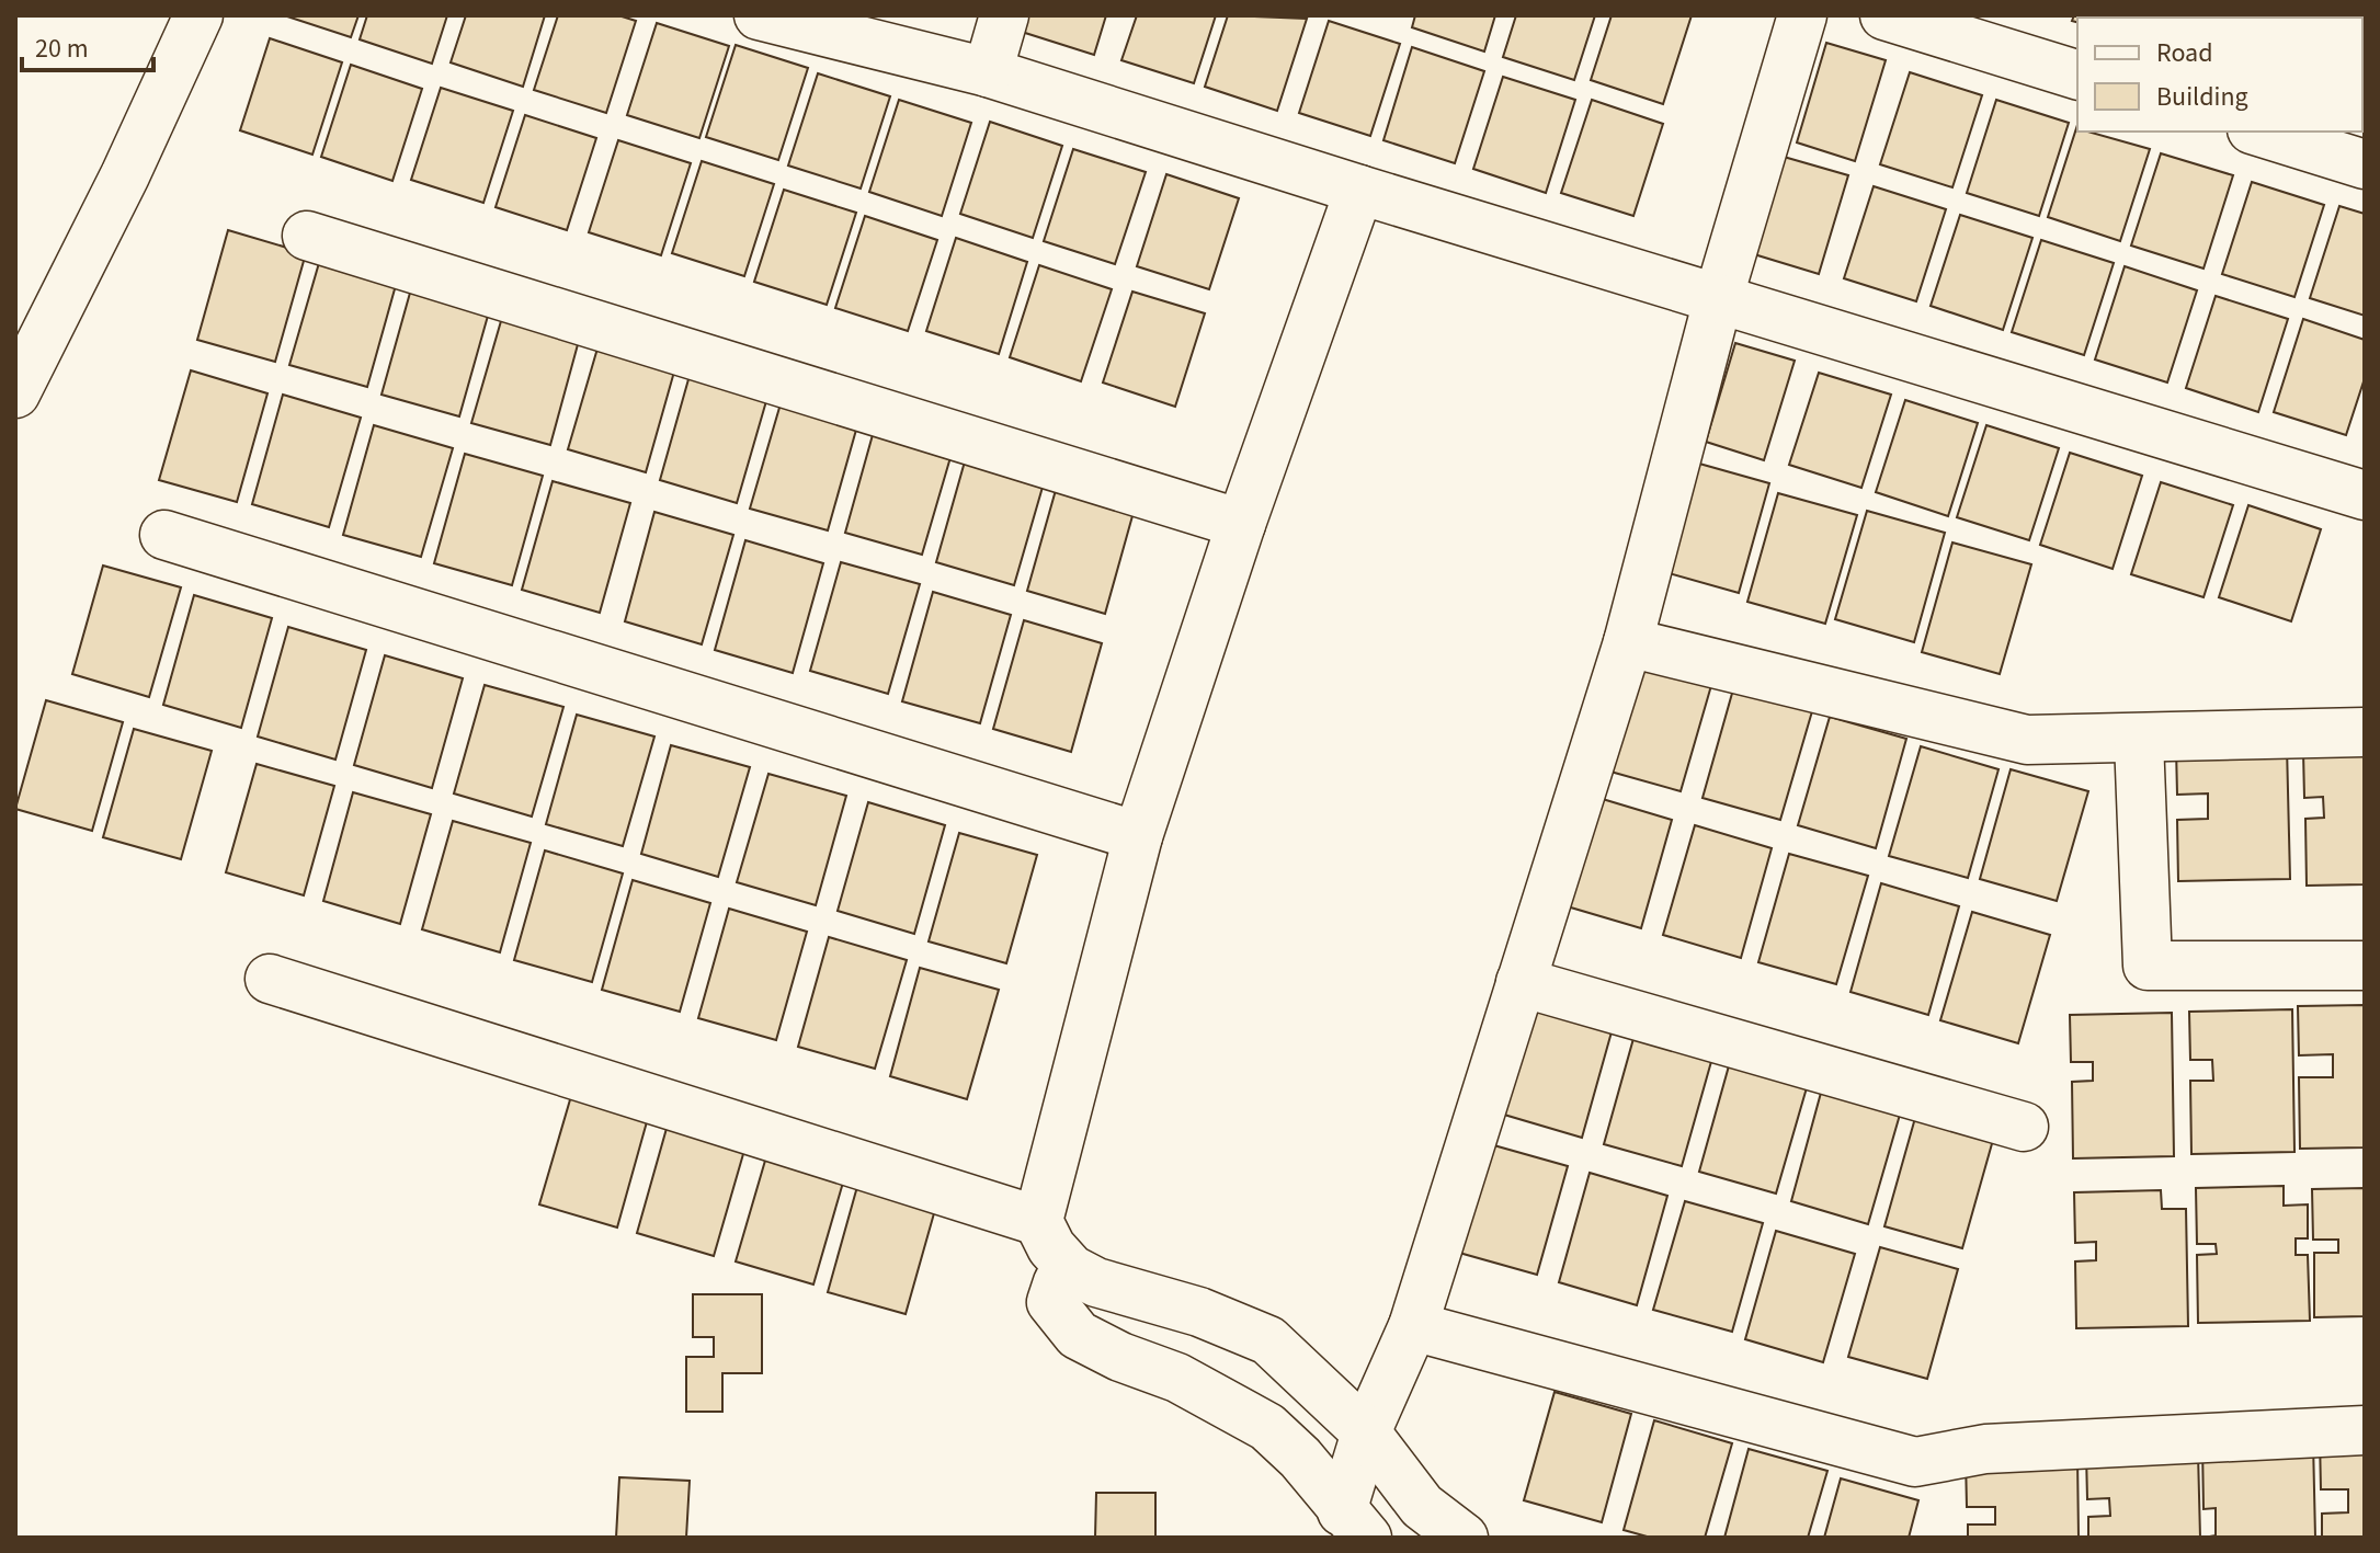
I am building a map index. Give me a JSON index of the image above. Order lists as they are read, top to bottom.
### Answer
{
  "legend": ["Road", "Building"],
  "scale_bar": "20 m"
}
